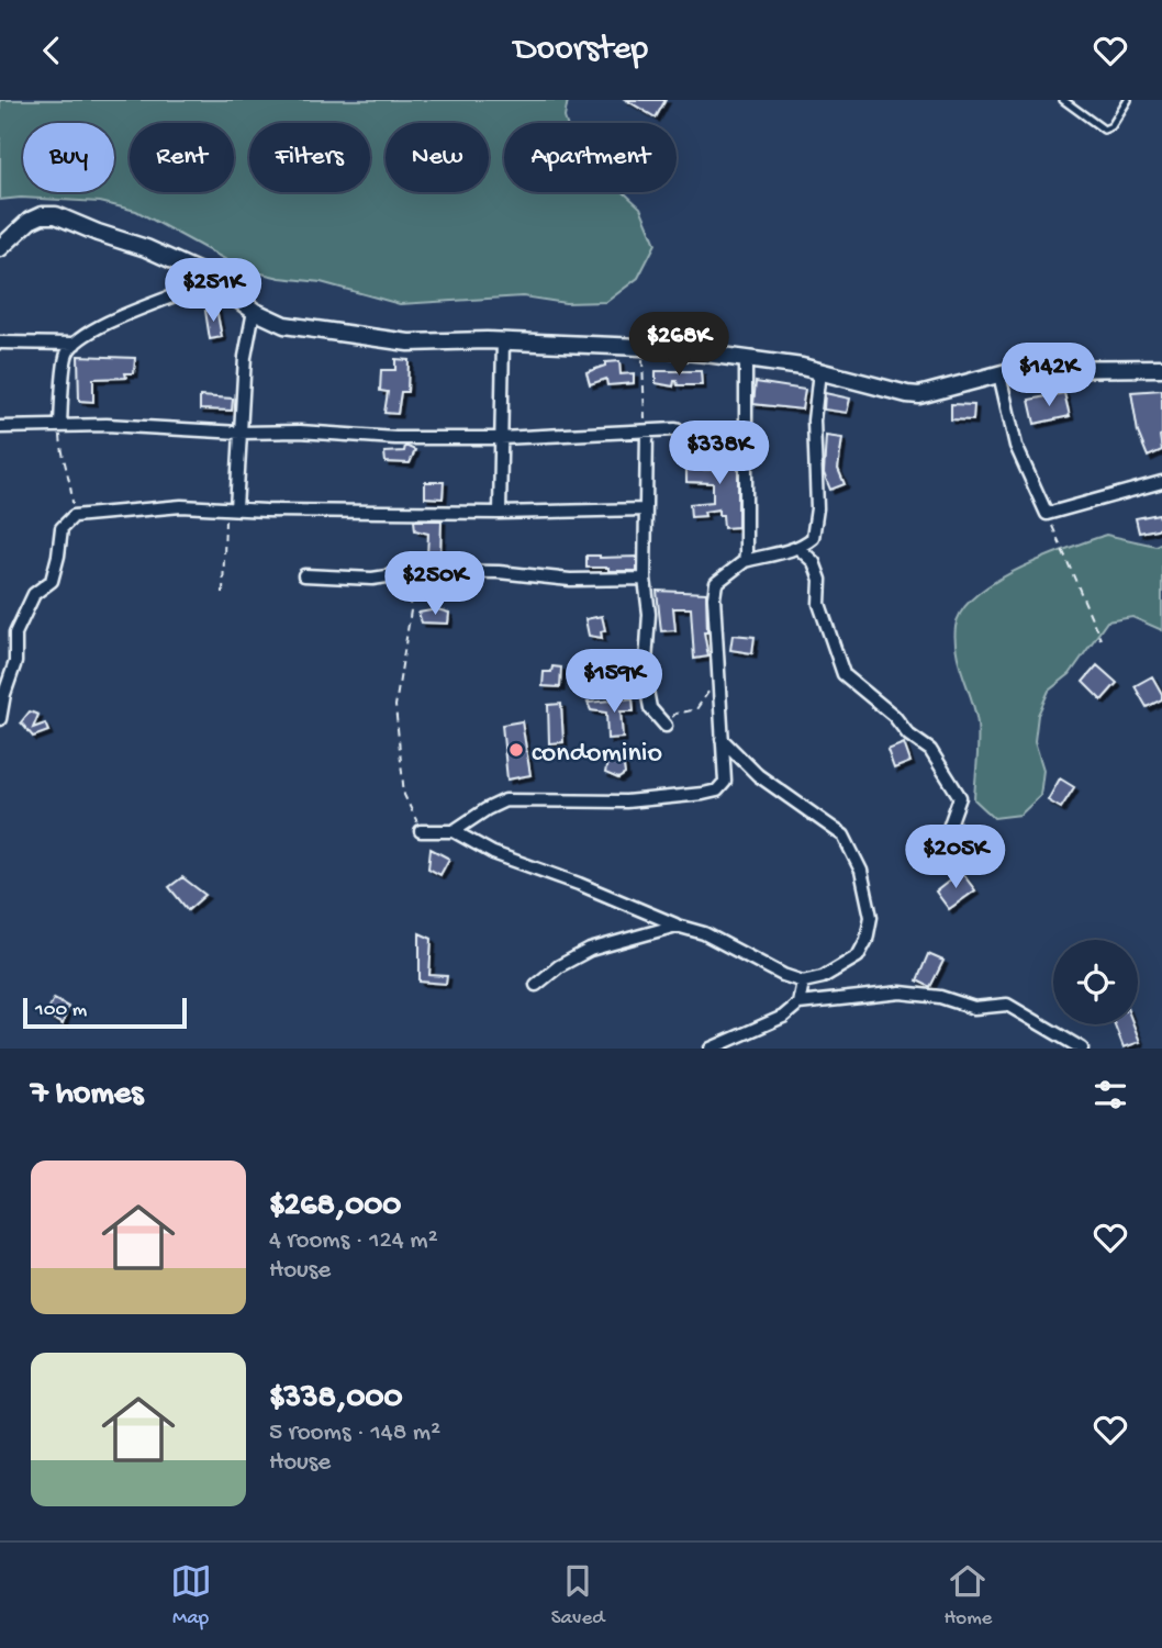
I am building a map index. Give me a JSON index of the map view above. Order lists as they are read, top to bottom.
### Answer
{
  "places": ["condominio"],
  "scale_bar": "100 m",
  "page": {
    "header": "Doorstep",
    "chip": [
      "Buy",
      "Rent",
      "Filters",
      "New",
      "Apartment"
    ],
    "price": [
      "$251K",
      "$268K",
      "$142K",
      "$338K",
      "$250K",
      "$159K",
      "$205K"
    ],
    "scale": "100 m",
    "heading": "7 homes",
    "list": [
      {
        "name": "$268,000",
        "note": "4 rooms · 124 m² · House"
      },
      {
        "name": "$338,000",
        "note": "5 rooms · 148 m² · House"
      }
    ],
    "tabs": ["Map", "Saved", "Home"]
  }
}
